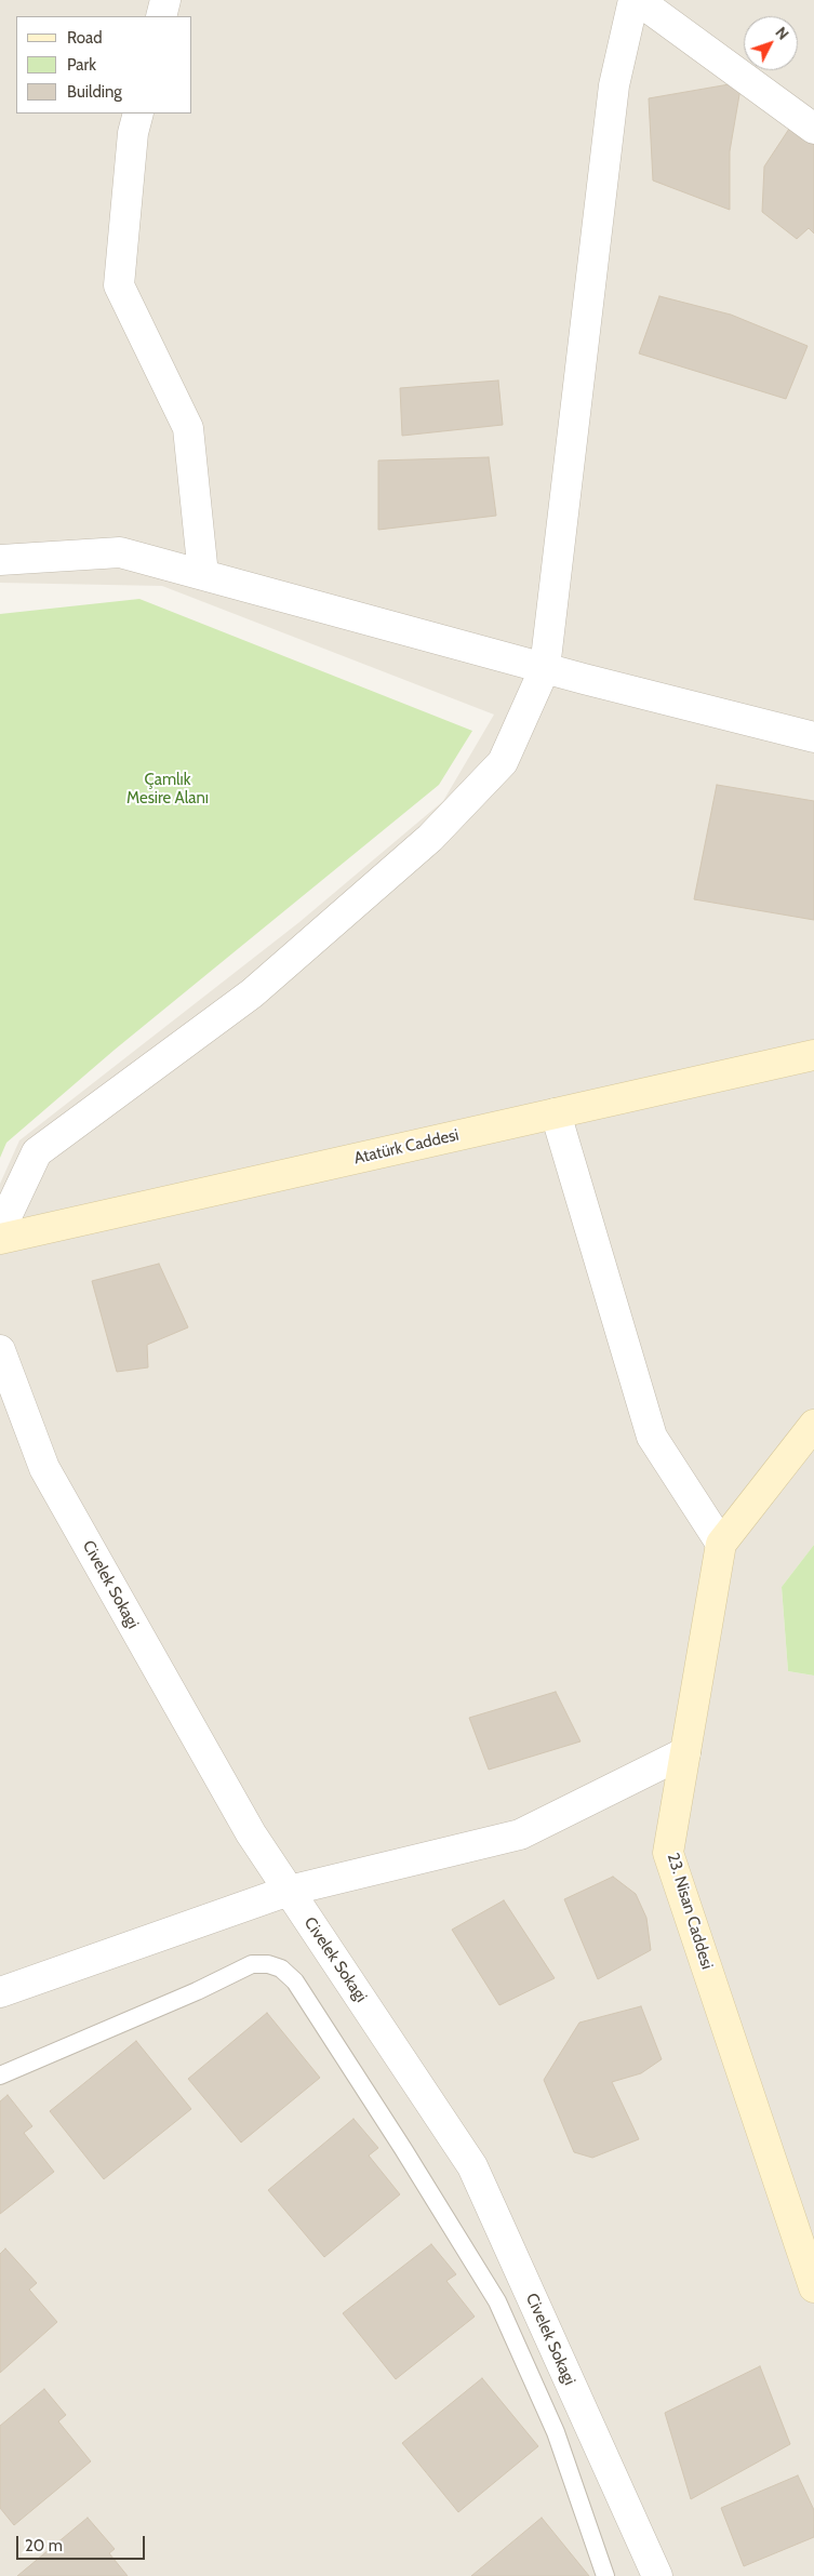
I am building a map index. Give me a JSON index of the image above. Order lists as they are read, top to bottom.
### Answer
{
  "streets": {
    "street": ["Atatürk Caddesi", "Civelek Sokagi", "23. Nisan Caddesi"]
  },
  "parks": ["Çamlık Mesire Alanı"],
  "legend": ["Road", "Park", "Building"],
  "scale_bar": "20 m",
  "north": "top right"
}
